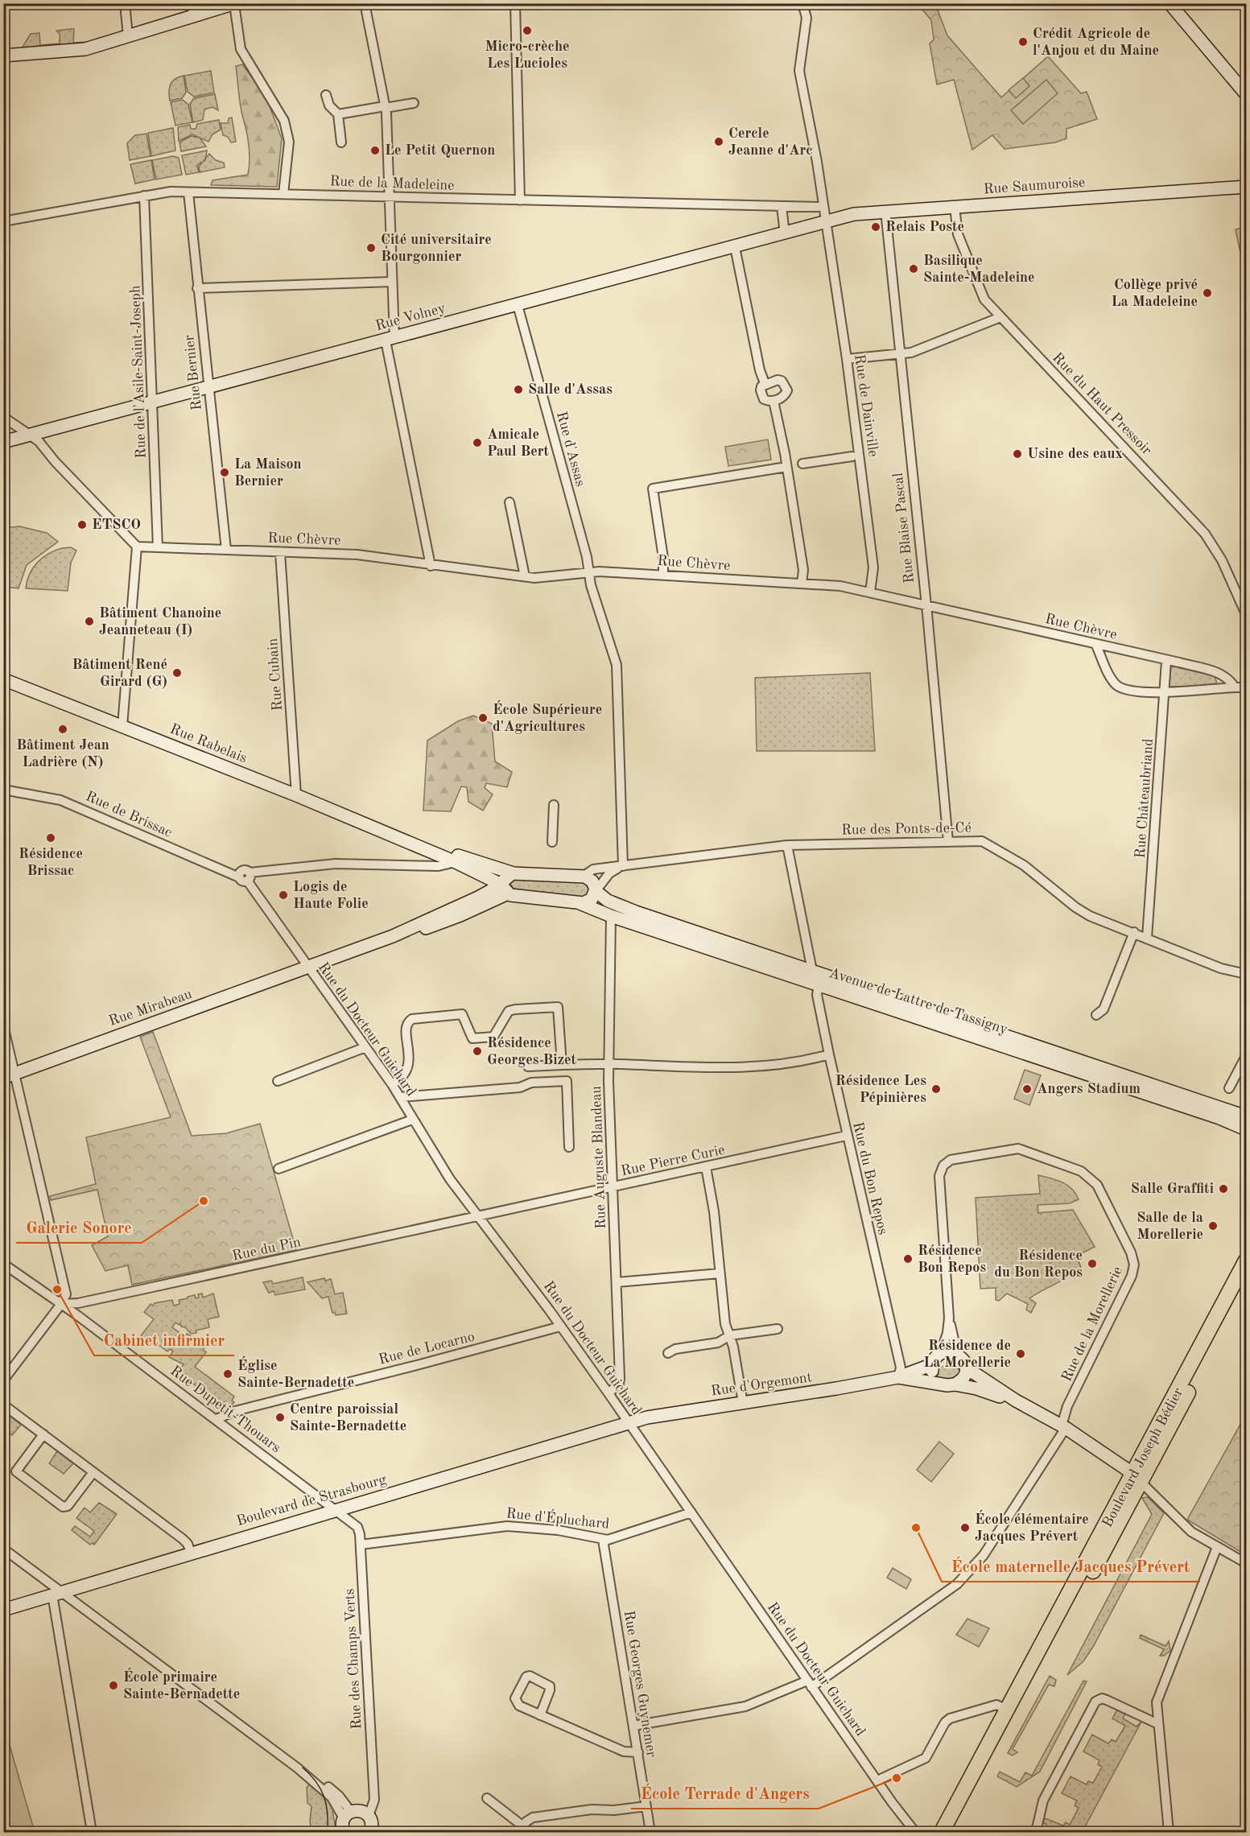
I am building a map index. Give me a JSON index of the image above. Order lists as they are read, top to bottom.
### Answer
{
  "streets": {
    "main road": ["Boulevard Joseph Bédier"],
    "street": [
      "Rue de la Madeleine",
      "Rue Saumuroise",
      "Rue Volney",
      "Rue de l'Asile-Saint-Joseph",
      "Rue Bernier",
      "Rue du Haut Pressoir",
      "Rue de Dainville",
      "Rue d'Assas",
      "Rue Blaise Pascal",
      "Rue Chèvre",
      "Rue Cubain",
      "Rue Rabelais",
      "Rue Châteaubriand",
      "Rue de Brissac",
      "Rue des Ponts-de-Cé",
      "Avenue de Lattre de Tassigny",
      "Rue Mirabeau",
      "Rue du Docteur Guichard",
      "Rue Auguste Blandeau",
      "Rue Pierre Curie",
      "Rue du Bon Repos",
      "Rue du Pin",
      "Rue de la Morellerie",
      "Rue de Locarno",
      "Rue d'Orgemont",
      "Rue Dupetit-Thouars",
      "Boulevard de Strasbourg",
      "Rue d'Épluchard",
      "Rue des Champs Verts",
      "Rue Georges Guynemer"
    ]
  },
  "crossings": [
    ["Rue de la Madeleine", "Rue de l'Asile-Saint-Joseph"],
    ["Rue de la Madeleine", "Rue Bernier"],
    ["Rue de la Madeleine", "Rue de Dainville"],
    ["Rue Saumuroise", "Rue Volney"],
    ["Rue Saumuroise", "Rue du Haut Pressoir"],
    ["Rue Saumuroise", "Rue de Dainville"],
    ["Rue Saumuroise", "Rue Blaise Pascal"],
    ["Rue Volney", "Rue de l'Asile-Saint-Joseph"],
    ["Rue Volney", "Rue Bernier"],
    ["Rue Volney", "Rue de Dainville"],
    ["Rue Volney", "Rue d'Assas"],
    ["Rue de l'Asile-Saint-Joseph", "Rue Chèvre"],
    ["Rue Bernier", "Rue Chèvre"],
    ["Rue de Dainville", "Rue Chèvre"],
    ["Rue d'Assas", "Rue Chèvre"],
    ["Rue d'Assas", "Rue des Ponts-de-Cé"],
    ["Rue Blaise Pascal", "Rue Chèvre"],
    ["Rue Blaise Pascal", "Rue des Ponts-de-Cé"],
    ["Rue Chèvre", "Rue Cubain"],
    ["Rue Chèvre", "Rue Châteaubriand"],
    ["Rue Cubain", "Rue Rabelais"],
    ["Rue Rabelais", "Rue de Brissac"],
    ["Rue Rabelais", "Rue des Ponts-de-Cé"],
    ["Rue Rabelais", "Avenue de Lattre de Tassigny"],
    ["Rue Rabelais", "Rue Mirabeau"],
    ["Rue Châteaubriand", "Rue des Ponts-de-Cé"],
    ["Rue de Brissac", "Rue du Docteur Guichard"],
    ["Rue des Ponts-de-Cé", "Avenue de Lattre de Tassigny"],
    ["Avenue de Lattre de Tassigny", "Rue Auguste Blandeau"],
    ["Avenue de Lattre de Tassigny", "Rue du Bon Repos"],
    ["Rue Mirabeau", "Rue du Docteur Guichard"],
    ["Rue du Docteur Guichard", "Rue Auguste Blandeau"],
    ["Rue du Docteur Guichard", "Rue Pierre Curie"],
    ["Rue du Docteur Guichard", "Rue du Pin"],
    ["Rue du Docteur Guichard", "Rue de la Morellerie"],
    ["Rue du Docteur Guichard", "Rue de Locarno"],
    ["Rue du Docteur Guichard", "Rue d'Orgemont"],
    ["Rue du Docteur Guichard", "Boulevard de Strasbourg"],
    ["Rue du Docteur Guichard", "Rue d'Épluchard"],
    ["Rue Auguste Blandeau", "Rue Pierre Curie"],
    ["Rue Pierre Curie", "Rue du Bon Repos"],
    ["Rue Pierre Curie", "Rue du Pin"],
    ["Rue du Bon Repos", "Rue d'Orgemont"],
    ["Rue du Pin", "Rue Dupetit-Thouars"],
    ["Rue de la Morellerie", "Rue d'Orgemont"],
    ["Rue de la Morellerie", "Rue Georges Guynemer"],
    ["Rue de Locarno", "Rue Dupetit-Thouars"],
    ["Rue d'Orgemont", "Boulevard Joseph Bédier"],
    ["Rue d'Orgemont", "Boulevard de Strasbourg"],
    ["Rue Dupetit-Thouars", "Boulevard de Strasbourg"],
    ["Rue Dupetit-Thouars", "Rue des Champs Verts"],
    ["Boulevard de Strasbourg", "Rue des Champs Verts"],
    ["Rue d'Épluchard", "Rue des Champs Verts"],
    ["Rue d'Épluchard", "Rue Georges Guynemer"]
  ],
  "places": [
    "Micro-crèche Les Lucioles",
    "Crédit Agricole de l'Anjou et du Maine",
    "Cercle Jeanne d'Arc",
    "Le Petit Quernon",
    "Relais Poste",
    "Cité universitaire Bourgonnier",
    "Basilique Sainte-Madeleine",
    "Collège privé La Madeleine",
    "Salle d'Assas",
    "Amicale Paul Bert",
    "Usine des eaux",
    "La Maison Bernier",
    "ETSCO",
    "Bâtiment Chanoine Jeanneteau (I)",
    "Bâtiment René Girard (G)",
    "École Supérieure d'Agricultures",
    "Bâtiment Jean Ladrière (N)",
    "Résidence Brissac",
    "Logis de Haute Folie",
    "Résidence Georges Bizet",
    "Résidence Les Pépinières",
    "Angers Stadium",
    "Salle Graffiti",
    "Galerie Sonore",
    "Salle de la Morellerie",
    "Résidence Bon Repos",
    "Résidence du Bon Repos",
    "Cabinet infirmier",
    "Résidence de La Morellerie",
    "Église Sainte-Bernadette",
    "Centre paroissial Sainte-Bernadette",
    "École maternelle Jacques Prévert",
    "École élémentaire Jacques Prévert",
    "École primaire Sainte-Bernadette",
    "École Terrade d'Angers"
  ]
}
